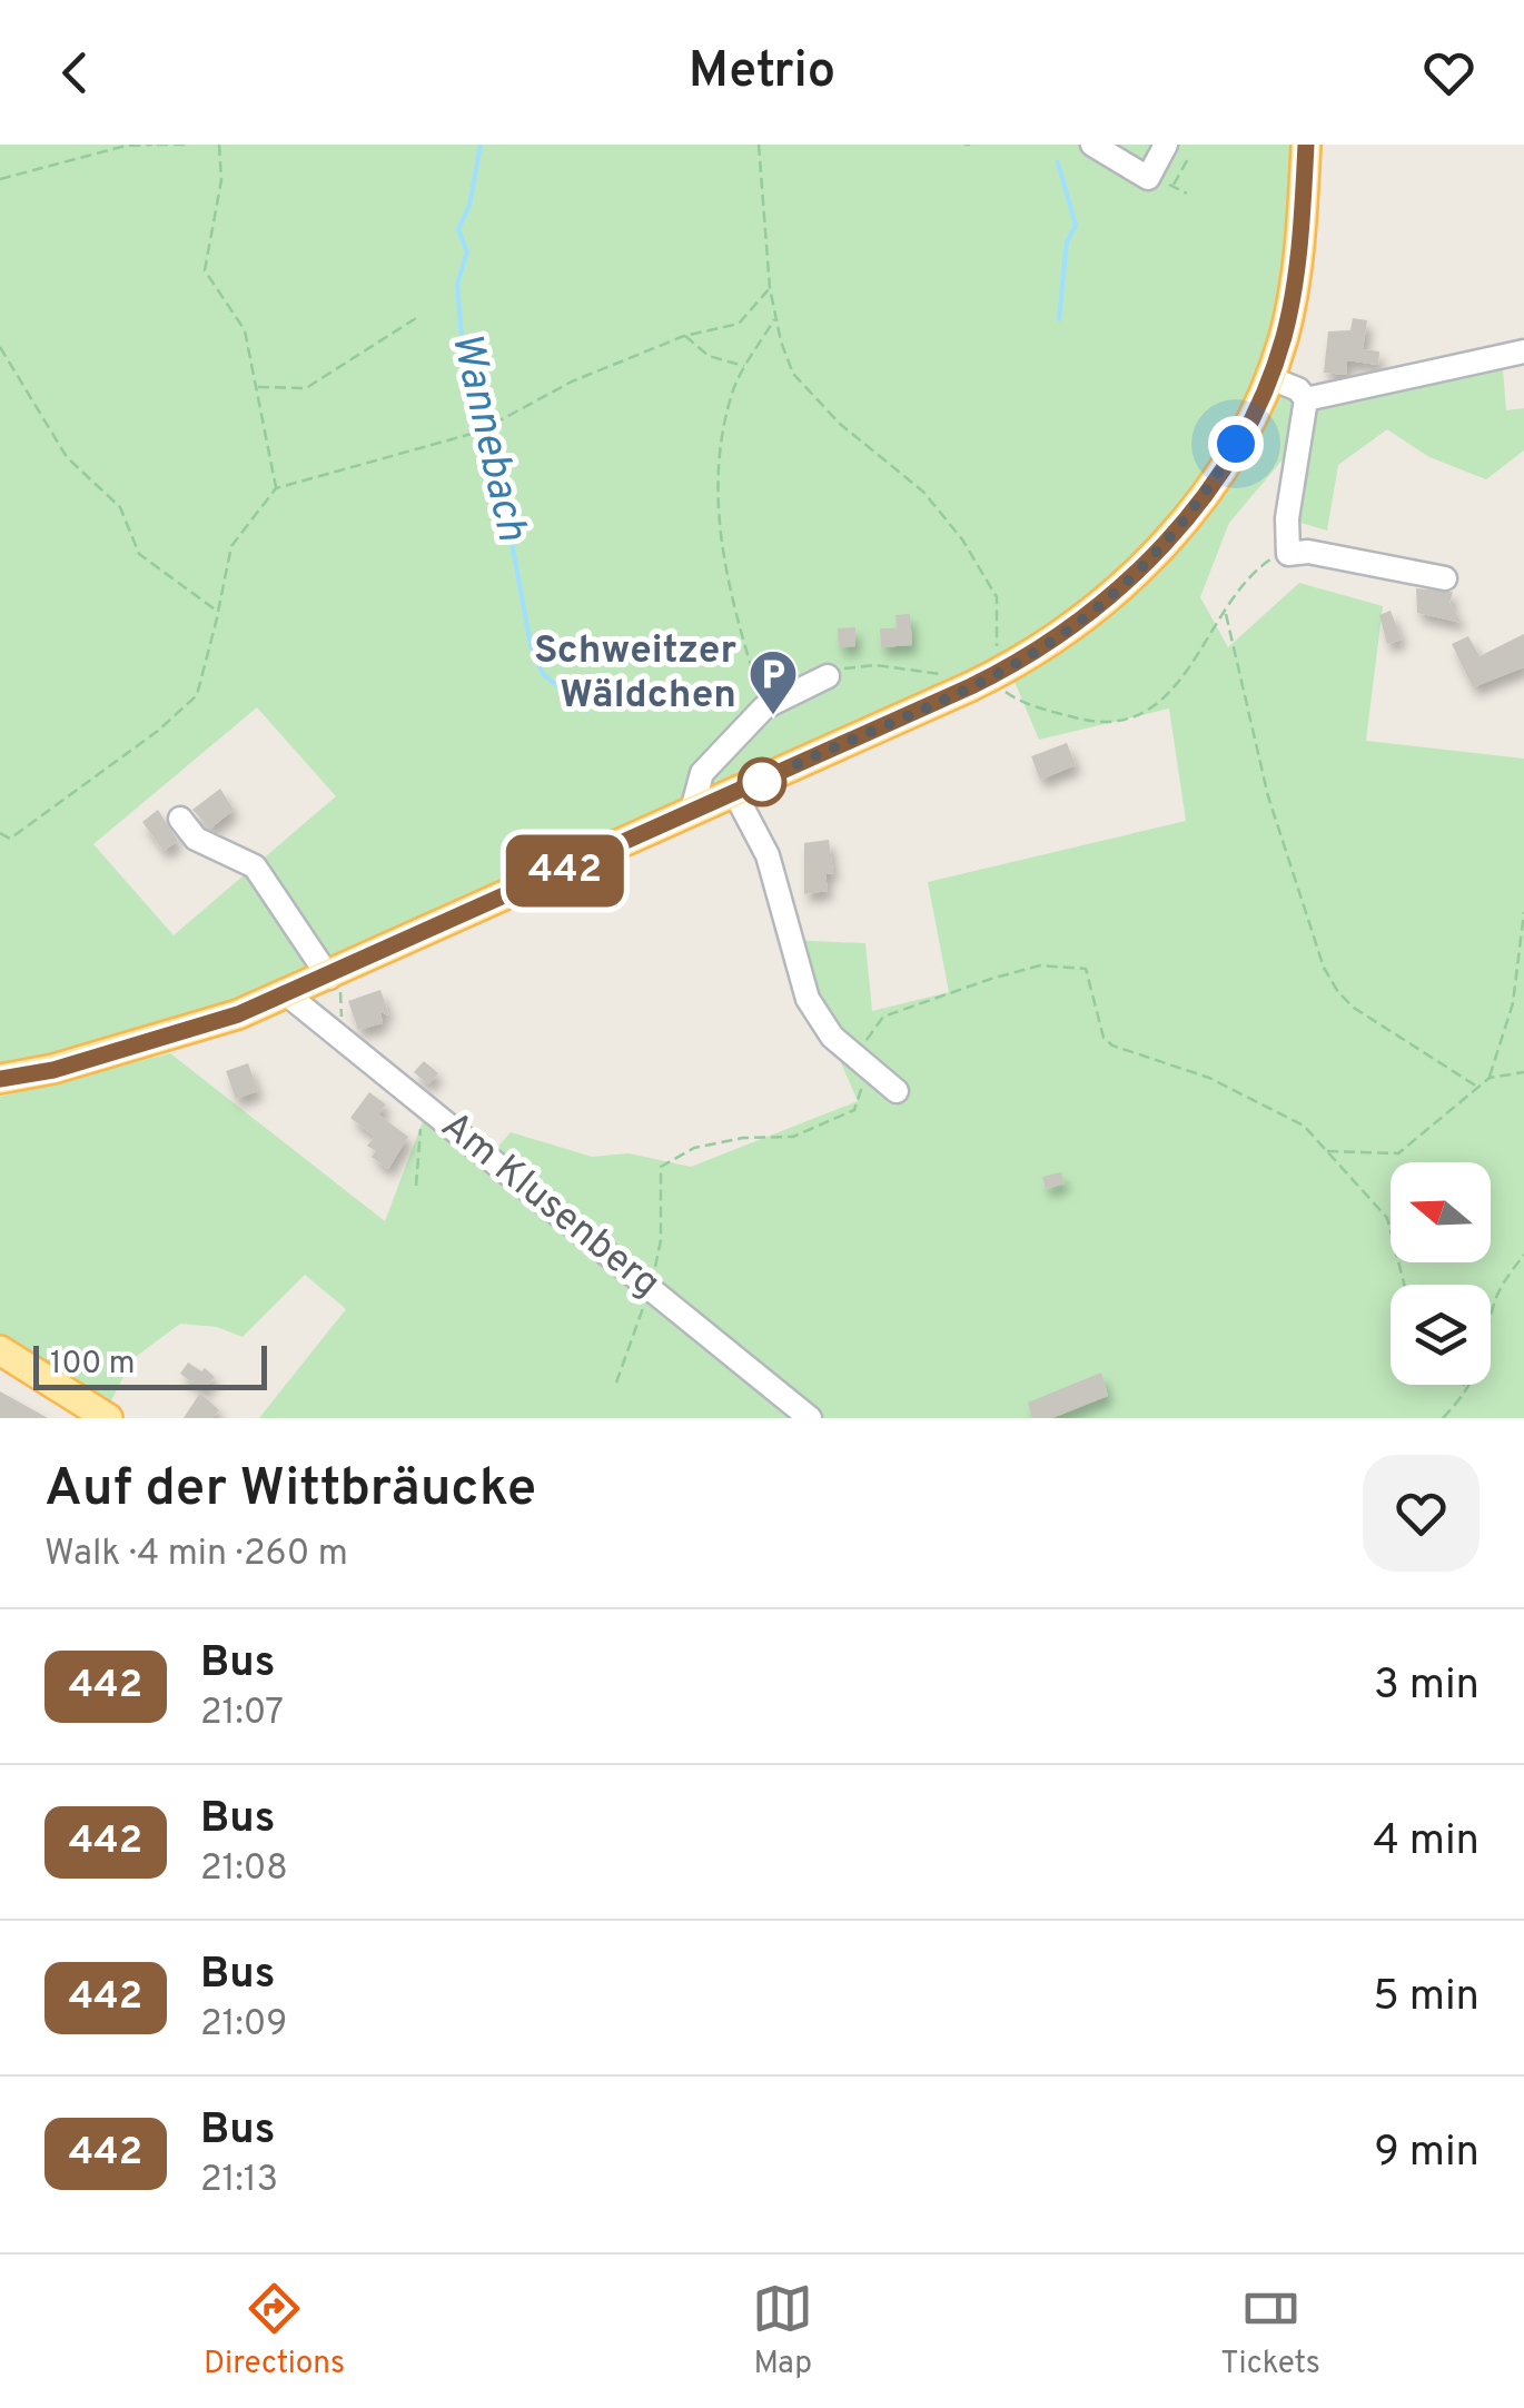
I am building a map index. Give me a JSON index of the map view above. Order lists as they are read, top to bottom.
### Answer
{
  "streets": {
    "street": ["Am Klusenberg"]
  },
  "water": ["Wannebach"],
  "places": {
    "parking": ["Schweitzer Wäldchen"]
  },
  "lines": ["bus line 442"],
  "scale_bar": "100 m",
  "north": "left",
  "page": {
    "header": "Metrio",
    "on_map": "442",
    "scale": "100 m",
    "heading": ["Auf der Wittbräucke", "Walk · 4 min · 260 m"],
    "list": [
      {
        "mark": "442",
        "name": "Bus",
        "note": "21:07",
        "value": "3 min"
      },
      {
        "mark": "442",
        "name": "Bus",
        "note": "21:08",
        "value": "4 min"
      },
      {
        "mark": "442",
        "name": "Bus",
        "note": "21:09",
        "value": "5 min"
      },
      {
        "mark": "442",
        "name": "Bus",
        "note": "21:13",
        "value": "9 min"
      }
    ],
    "tabs": ["Directions", "Map", "Tickets"]
  }
}
